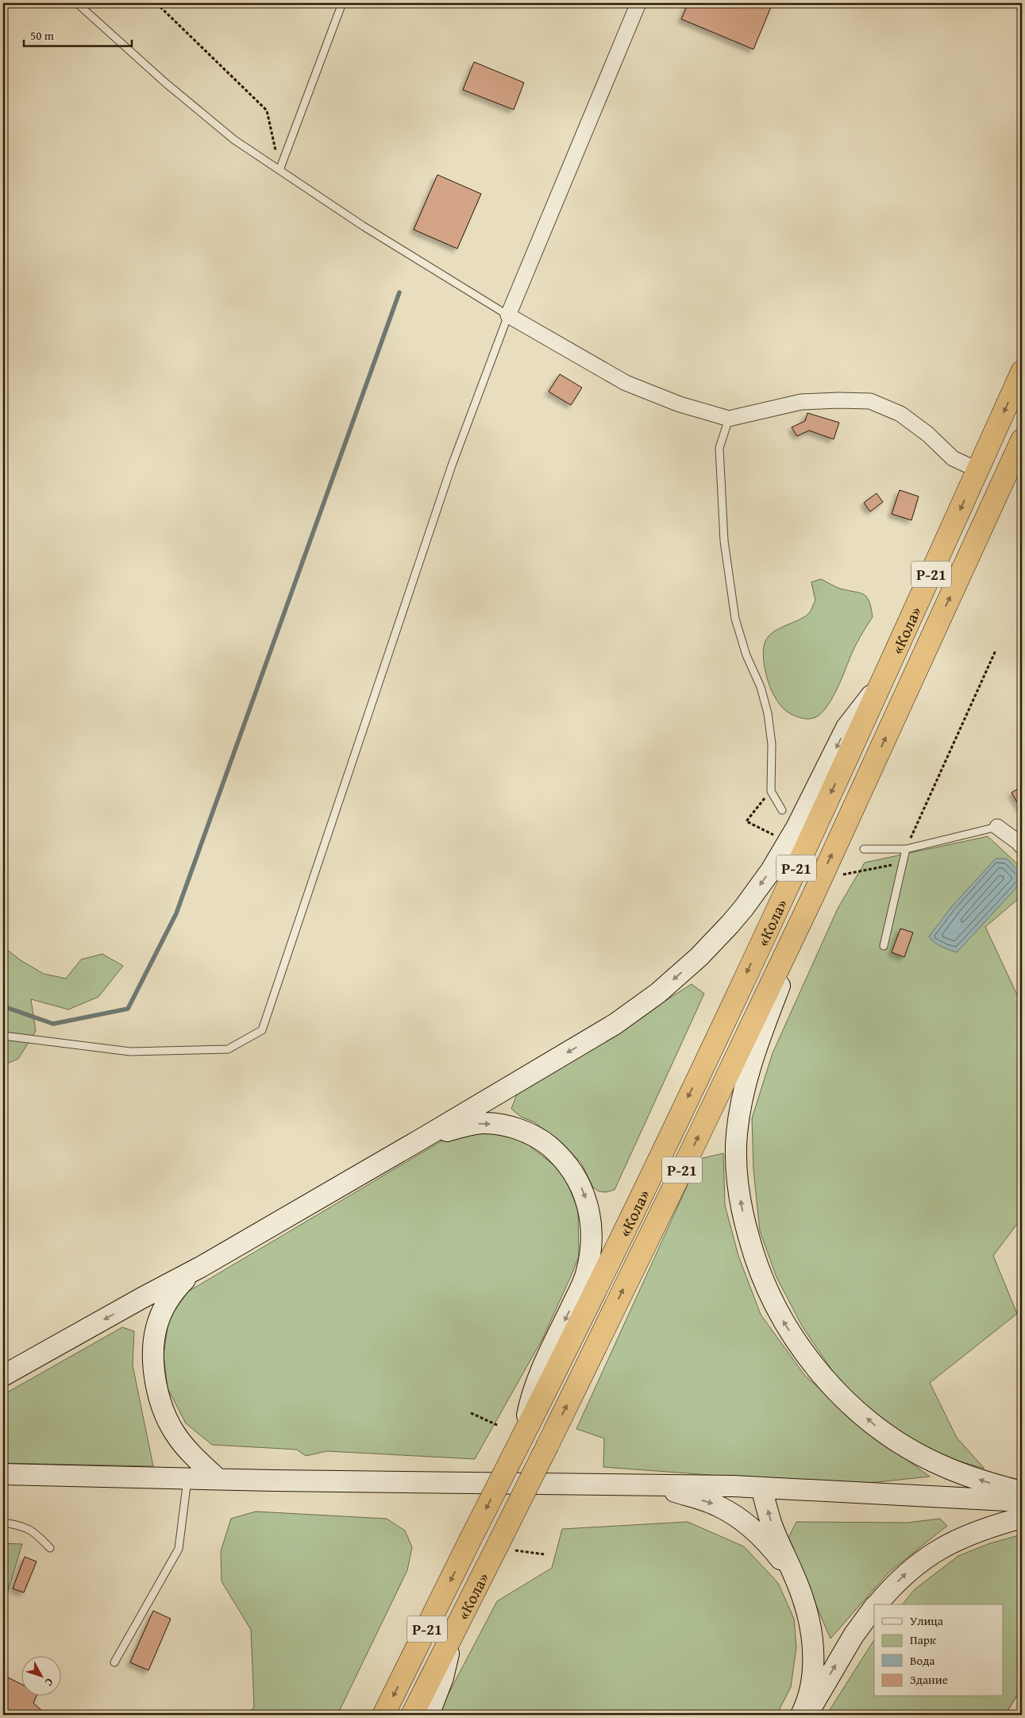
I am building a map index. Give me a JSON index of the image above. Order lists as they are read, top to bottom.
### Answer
{
  "streets": {
    "highway": ["Р-21", "«Кола»"]
  },
  "legend": [
    "Улица",
    "Парк",
    "Вода",
    "Здание"
  ],
  "scale_bar": "50 m",
  "north": "bottom right"
}
